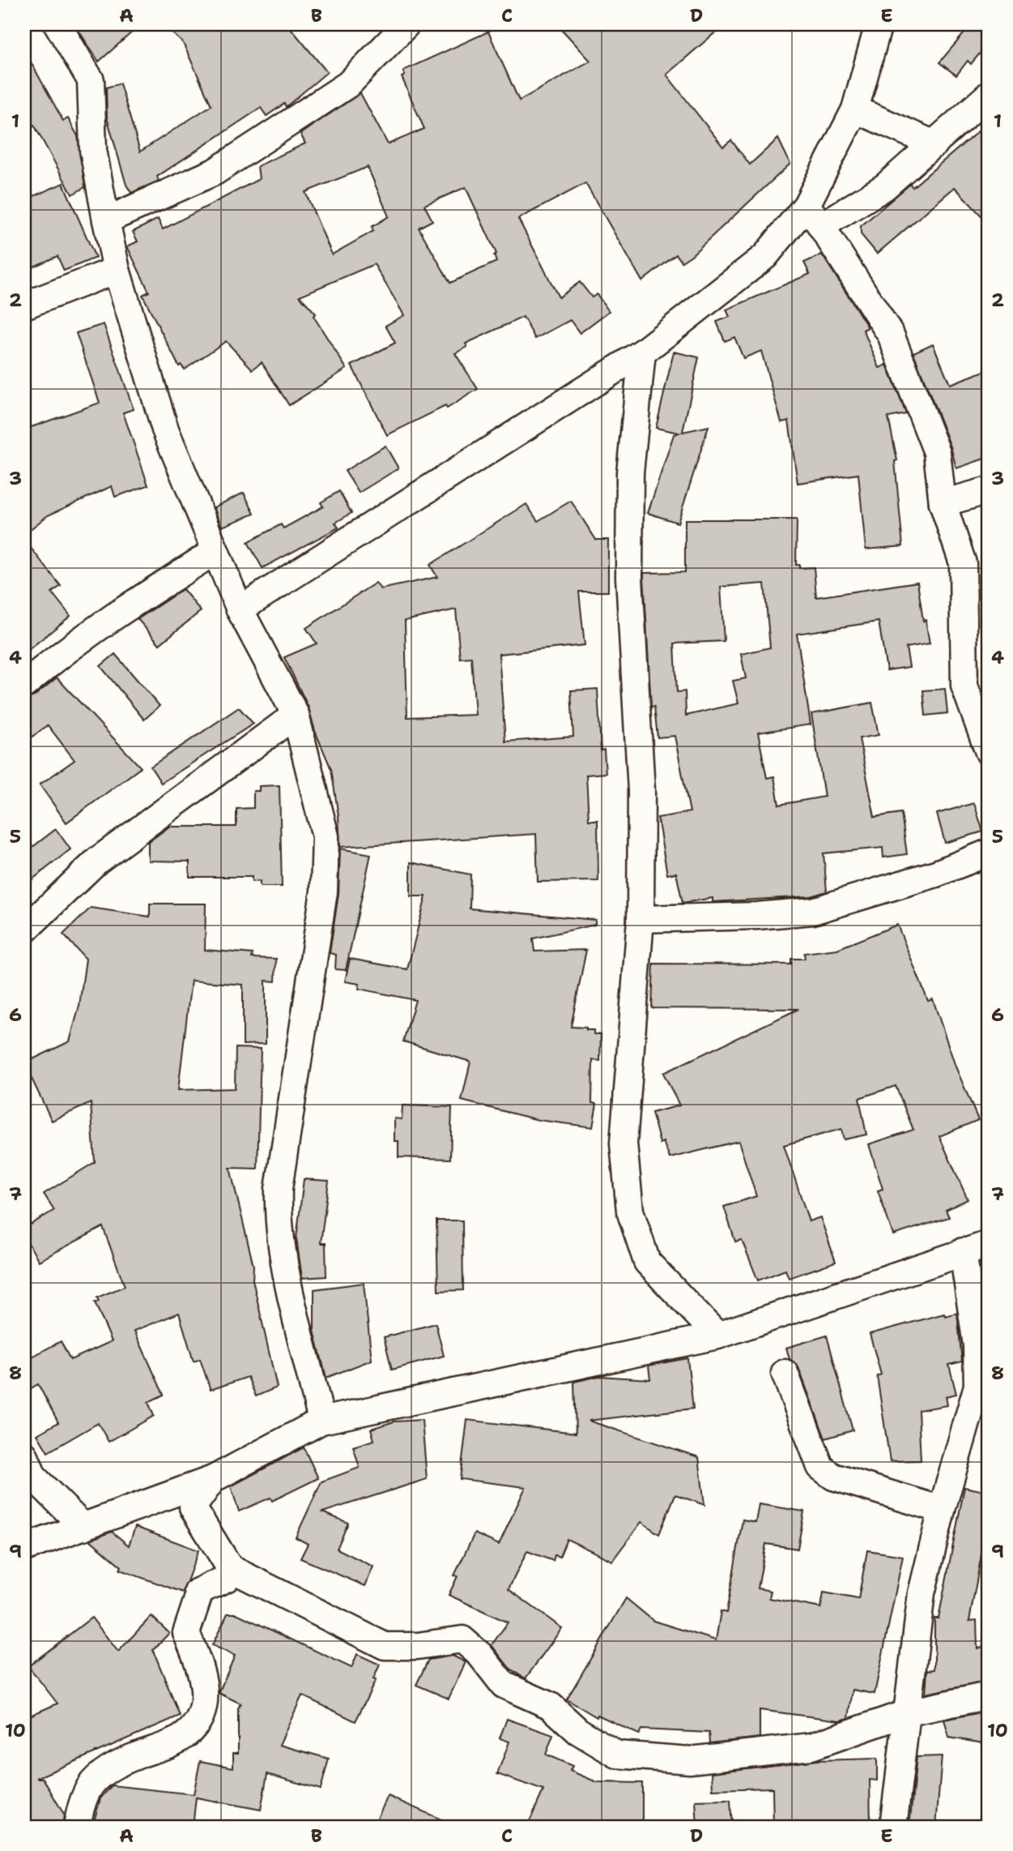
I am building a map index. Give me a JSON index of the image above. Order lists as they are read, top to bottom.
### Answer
{
  "grid": {
    "columns": [
      "A",
      "B",
      "C",
      "D",
      "E"
    ],
    "rows": [
      "1",
      "2",
      "3",
      "4",
      "5",
      "6",
      "7",
      "8",
      "9",
      "10"
    ]
  }
}
